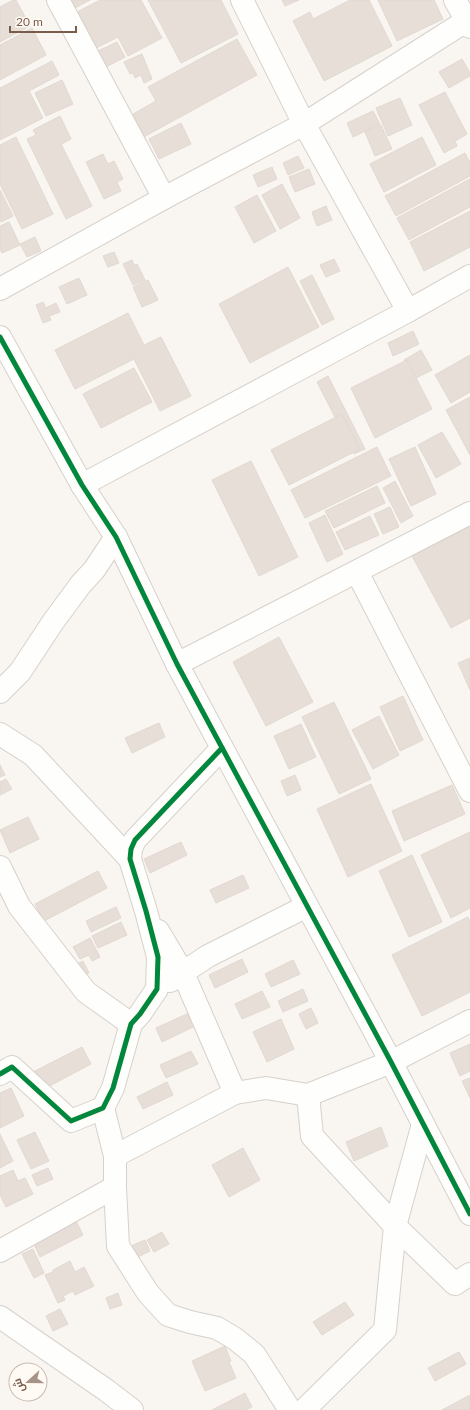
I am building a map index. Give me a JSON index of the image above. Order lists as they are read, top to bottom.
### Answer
{
  "scale_bar": "20 m",
  "north": "left"
}
